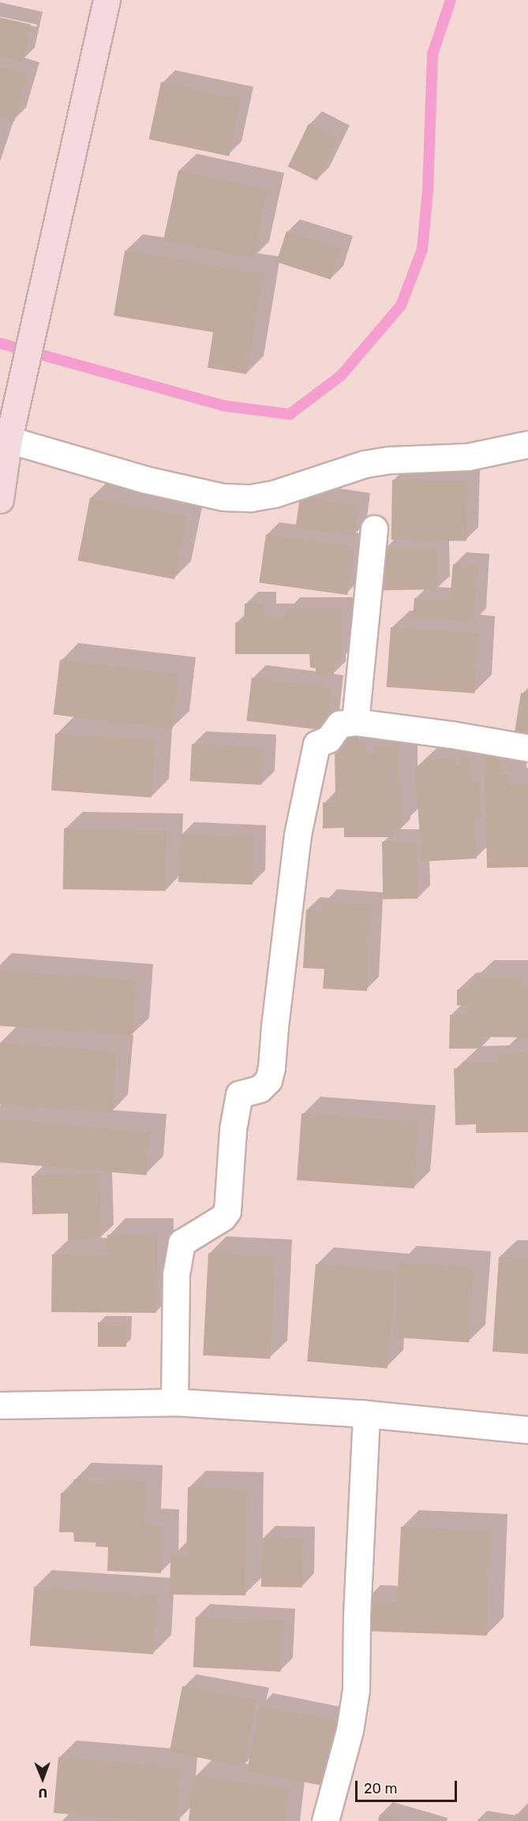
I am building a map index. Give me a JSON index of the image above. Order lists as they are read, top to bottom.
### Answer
{
  "scale_bar": "20 m",
  "north": "bottom"
}
